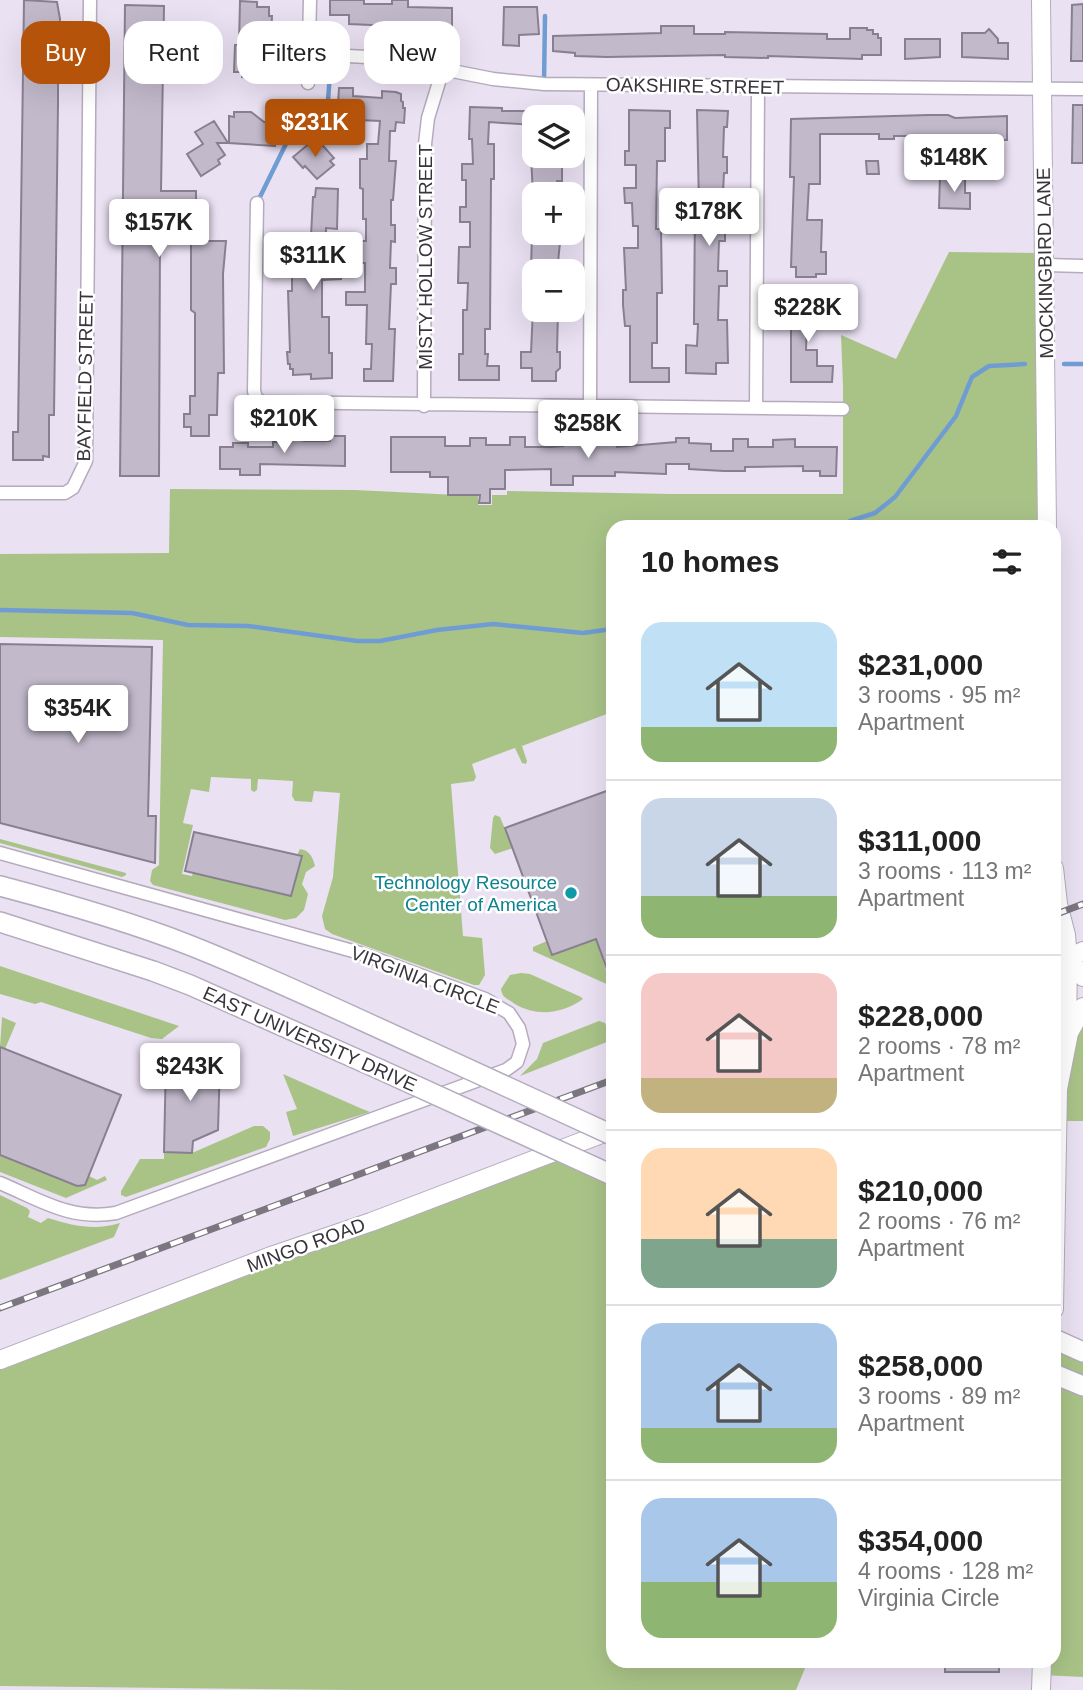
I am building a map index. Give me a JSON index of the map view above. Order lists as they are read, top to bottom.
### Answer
{
  "streets": {
    "main road": ["EAST UNIVERSITY DRIVE"],
    "street": [
      "OAKSHIRE STREET",
      "MISTY HOLLOW STREET",
      "MOCKINGBIRD LANE",
      "BAYFIELD STREET",
      "VIRGINIA CIRCLE",
      "MINGO ROAD"
    ]
  },
  "crossings": [
    ["OAKSHIRE STREET", "MOCKINGBIRD LANE"]
  ],
  "places": ["Technology Resource Center of America"],
  "page": {
    "chip": [
      "Buy",
      "Rent",
      "Filters",
      "New"
    ],
    "price": [
      "$231K",
      "$148K",
      "$178K",
      "$157K",
      "$311K",
      "$228K",
      "$210K",
      "$258K",
      "$354K",
      "$243K"
    ],
    "map_buttons": ["+", "−"],
    "heading": "10 homes",
    "list": [
      {
        "name": "$231,000",
        "note": "3 rooms · 95 m² · Apartment"
      },
      {
        "name": "$311,000",
        "note": "3 rooms · 113 m² · Apartment"
      },
      {
        "name": "$228,000",
        "note": "2 rooms · 78 m² · Apartment"
      },
      {
        "name": "$210,000",
        "note": "2 rooms · 76 m² · Apartment"
      },
      {
        "name": "$258,000",
        "note": "3 rooms · 89 m² · Apartment"
      },
      {
        "name": "$354,000",
        "note": "4 rooms · 128 m² · Virginia Circle"
      }
    ]
  }
}
